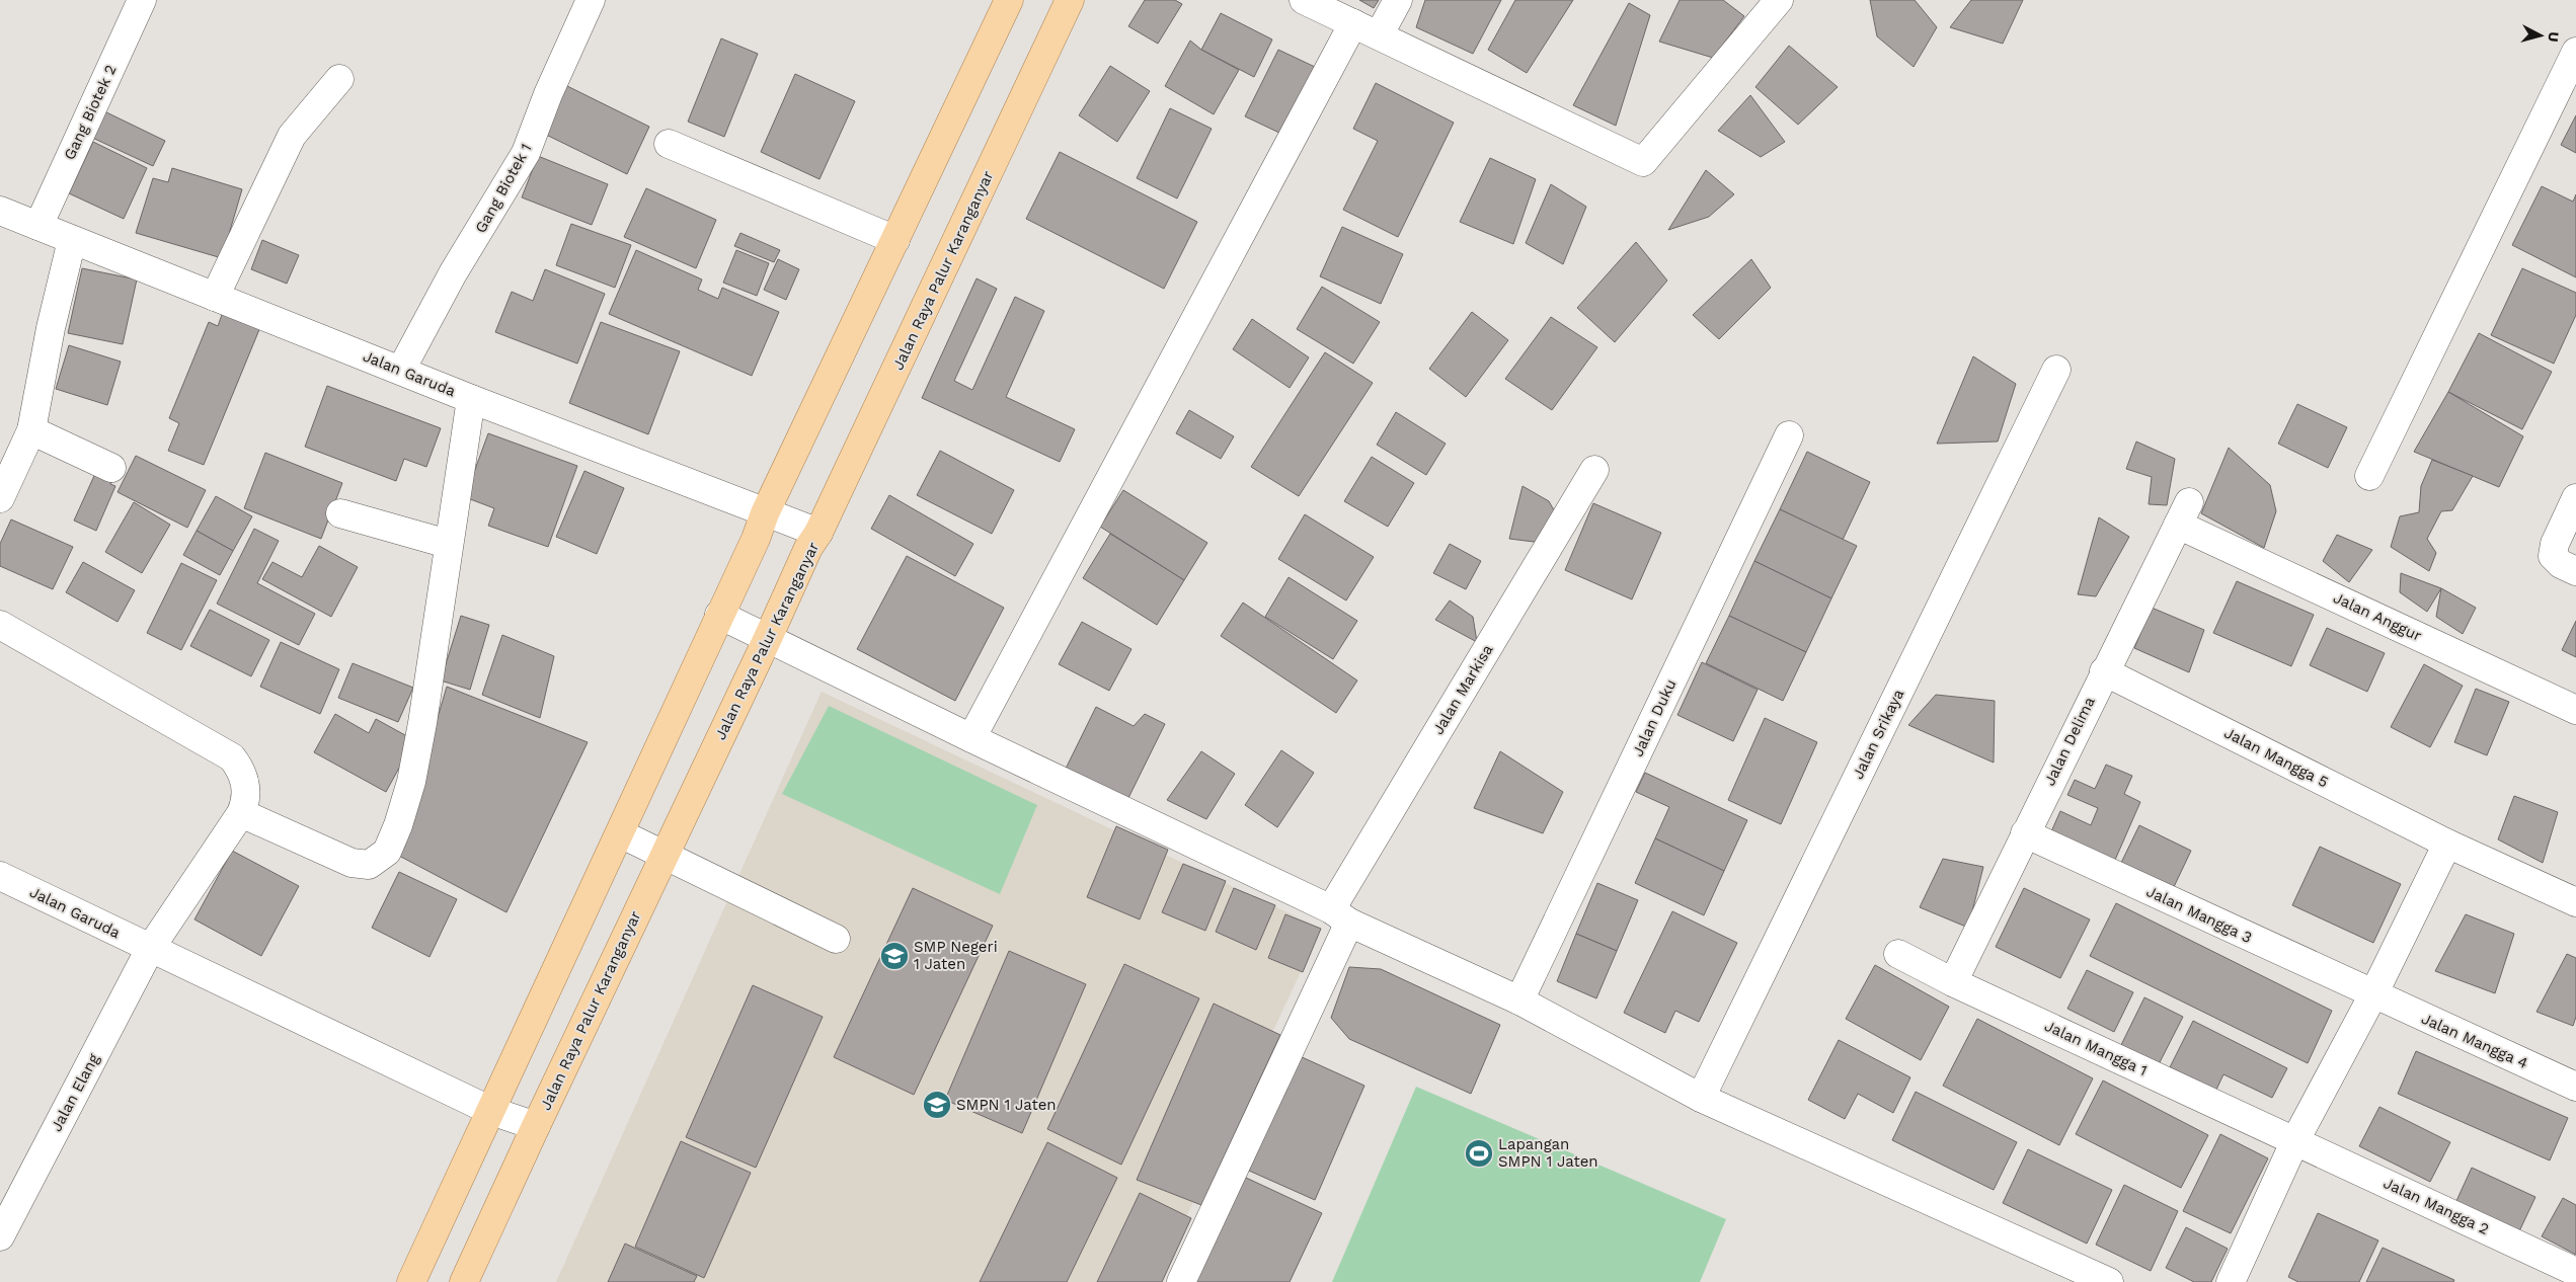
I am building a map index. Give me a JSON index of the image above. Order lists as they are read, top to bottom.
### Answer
{
  "streets": {
    "main road": ["Jalan Raya Palur Karanganyar"],
    "street": [
      "Gang Biotek 2",
      "Gang Biotek 1",
      "Jalan Garuda",
      "Jalan Anggur",
      "Jalan Markisa",
      "Jalan Duku",
      "Jalan Srikaya",
      "Jalan Delima",
      "Jalan Mangga 5",
      "Jalan Mangga 3",
      "Jalan Mangga 4",
      "Jalan Mangga 1",
      "Jalan Elang",
      "Jalan Mangga 2"
    ]
  },
  "crossings": [
    ["Gang Biotek 2", "Jalan Garuda"],
    ["Gang Biotek 1", "Jalan Garuda"],
    ["Jalan Raya Palur Karanganyar", "Jalan Garuda"],
    ["Jalan Garuda", "Jalan Elang"],
    ["Jalan Anggur", "Jalan Delima"],
    ["Jalan Delima", "Jalan Mangga 5"],
    ["Jalan Delima", "Jalan Mangga 3"],
    ["Jalan Delima", "Jalan Mangga 1"],
    ["Jalan Mangga 3", "Jalan Mangga 4"],
    ["Jalan Mangga 1", "Jalan Mangga 2"]
  ],
  "places": {
    "school or university": ["SMP Negeri 1 Jaten", "SMPN 1 Jaten"],
    "sports": ["Lapangan SMPN 1 Jaten"]
  },
  "north": "right"
}
